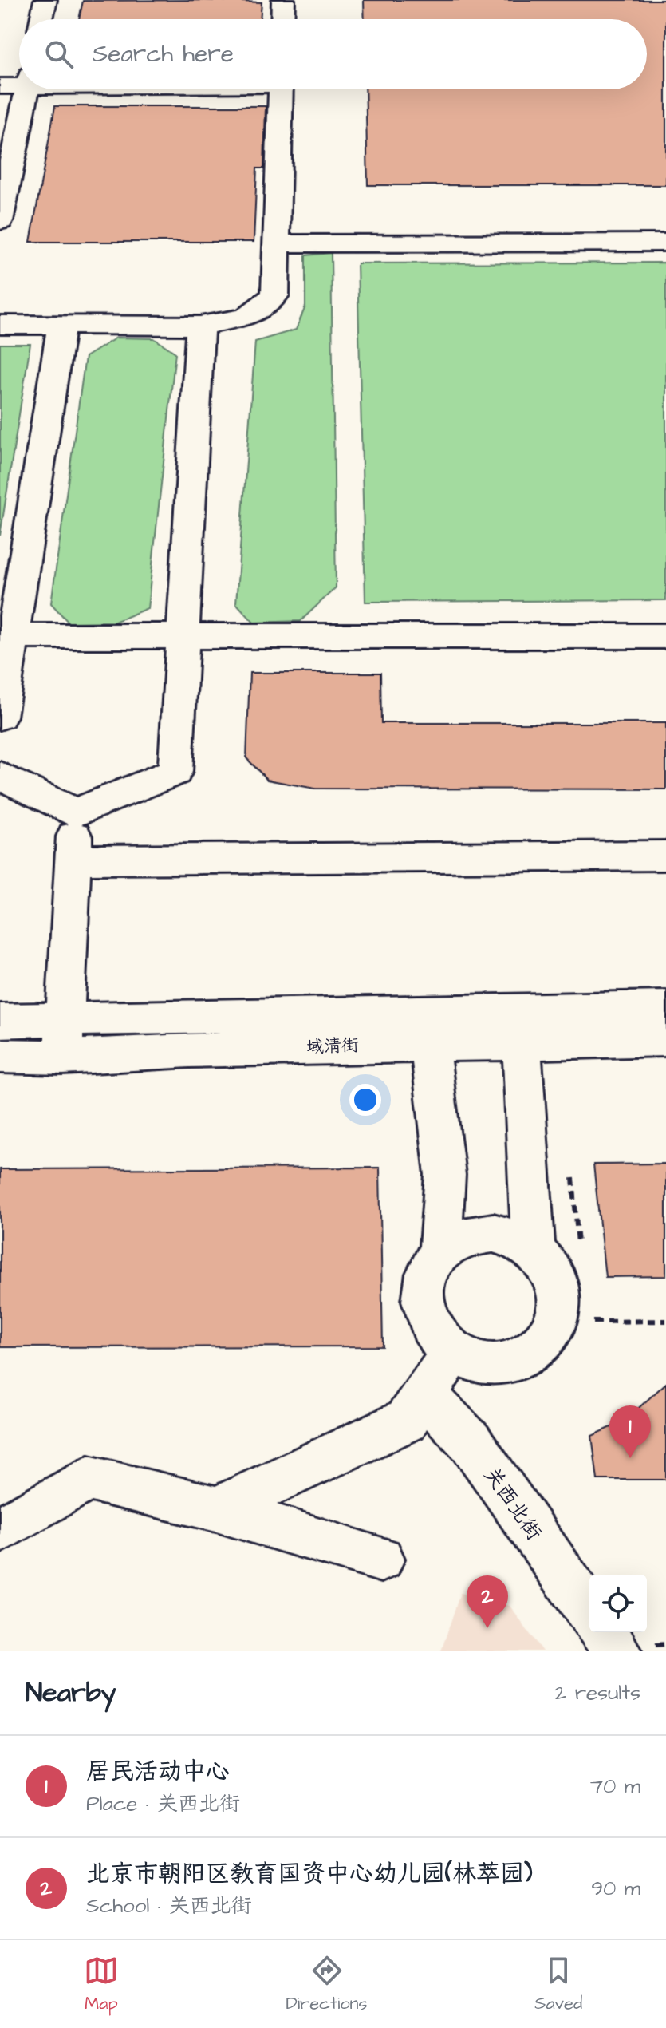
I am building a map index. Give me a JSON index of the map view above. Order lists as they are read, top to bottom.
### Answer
{
  "streets": {
    "street": ["域清街", "关西北街"]
  },
  "page": {
    "search": "Search here",
    "pins": ["1", "2"],
    "heading": ["Nearby", "2 results"],
    "list": [
      {
        "mark": "1",
        "name": "居民活动中心",
        "note": "Place · 关西北街",
        "value": "70 m"
      },
      {
        "mark": "2",
        "name": "北京市朝阳区教育国资中心幼儿园(林萃园)",
        "note": "School · 关西北街",
        "value": "90 m"
      }
    ],
    "nav": ["Map", "Directions", "Saved"]
  }
}
